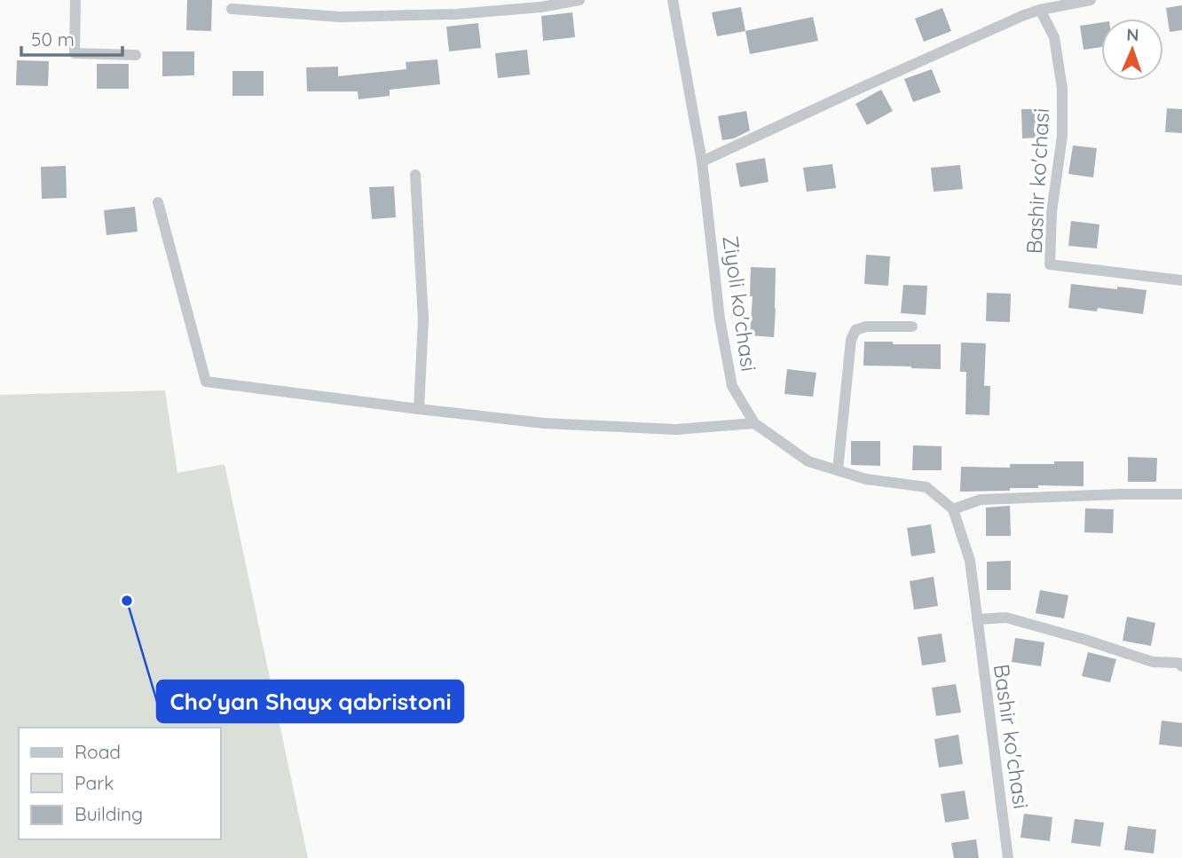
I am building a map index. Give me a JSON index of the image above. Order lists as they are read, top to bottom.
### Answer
{
  "streets": {
    "street": ["Bashir ko'chasi", "Ziyoli ko'chasi"]
  },
  "crossings": [
    ["Bashir ko'chasi", "Ziyoli ko'chasi"]
  ],
  "places": ["Cho'yan Shayx qabristoni"],
  "legend": ["Road", "Park", "Building"],
  "scale_bar": "50 m",
  "north": "top"
}
